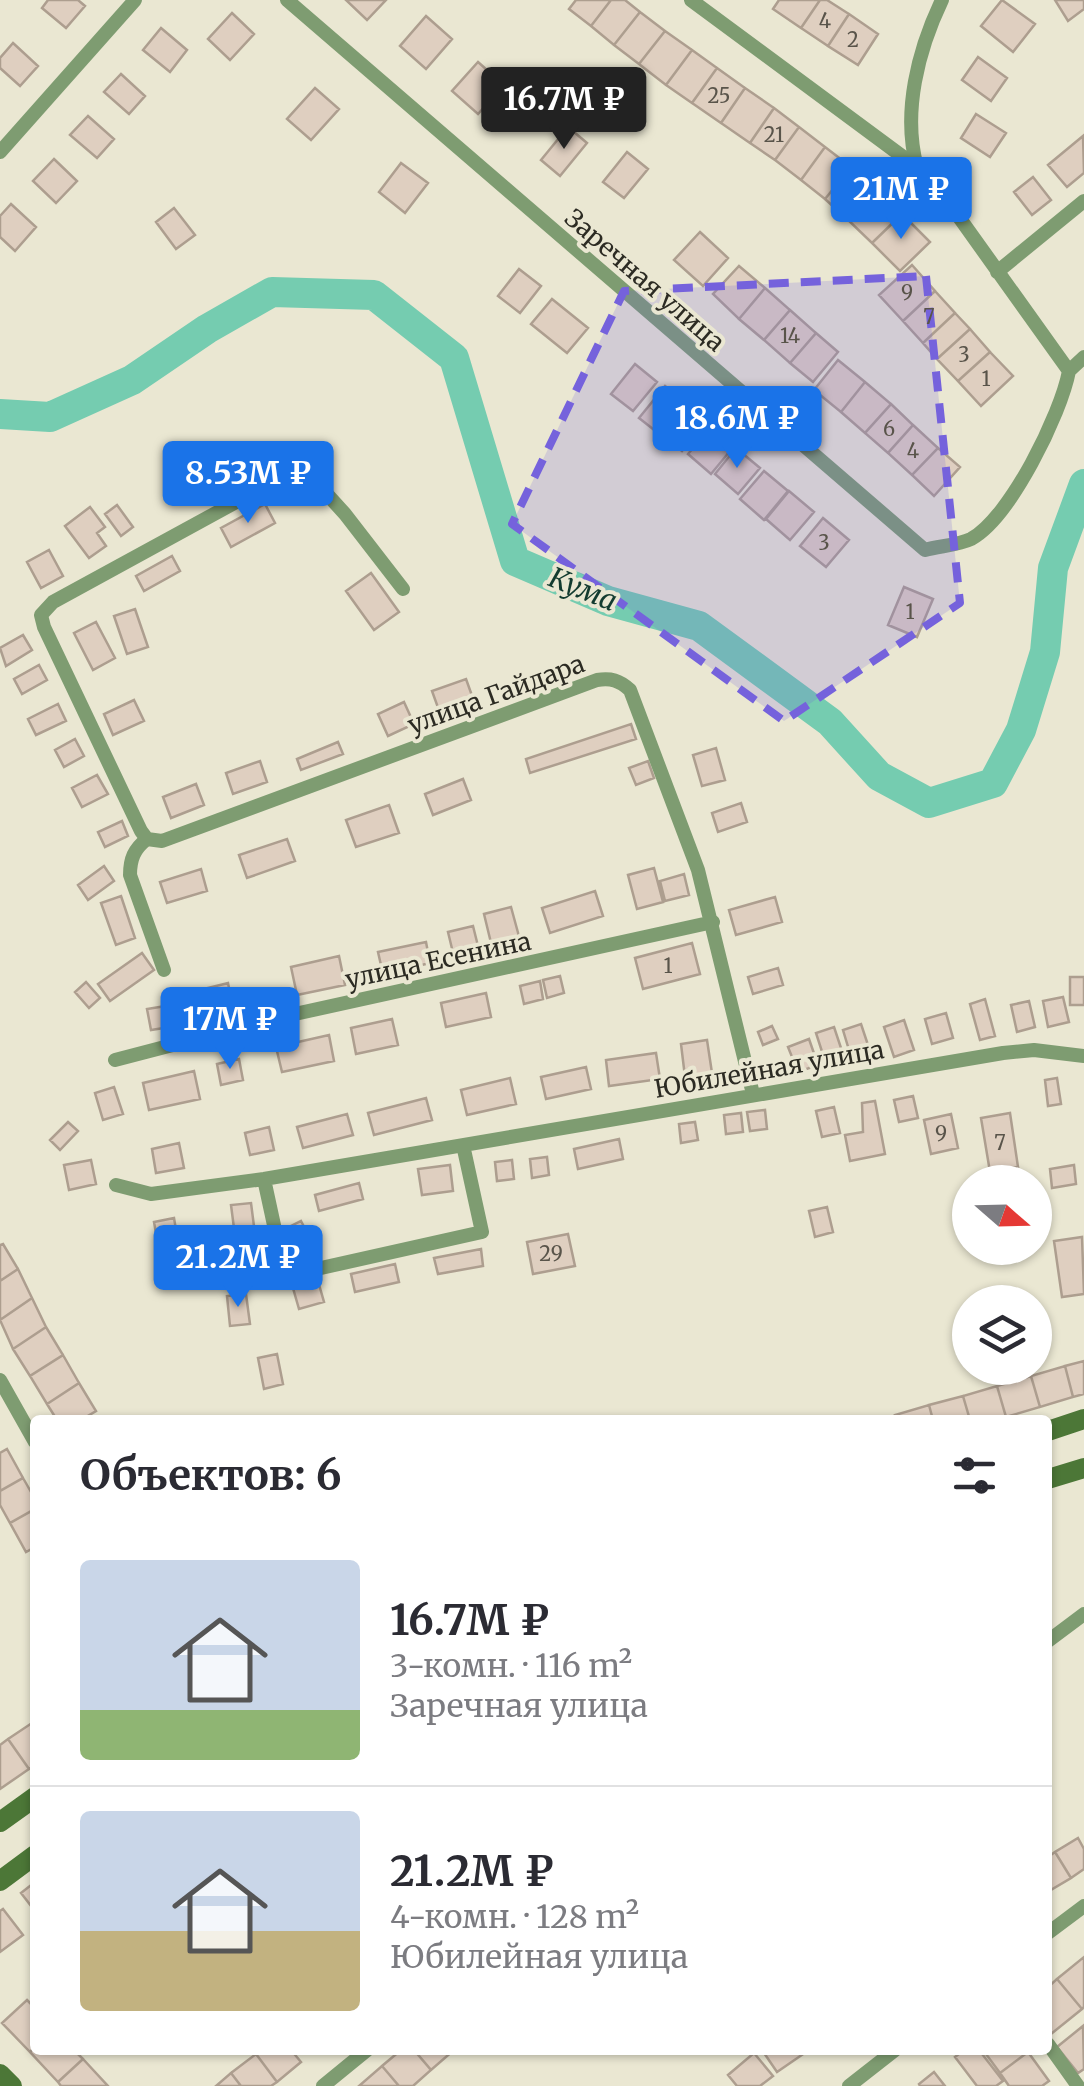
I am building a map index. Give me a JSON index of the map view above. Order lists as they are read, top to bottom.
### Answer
{
  "streets": {
    "street": [
      "Заречная улица",
      "улица Гайдара",
      "улица Есенина",
      "Юбилейная улица"
    ]
  },
  "crossings": [
    ["улица Гайдара", "улица Есенина"],
    ["улица Гайдара", "Юбилейная улица"]
  ],
  "water": ["Кума"],
  "house_numbers": [
    "4",
    "2",
    "25",
    "21",
    "9",
    "7",
    "14",
    "3",
    "1",
    "6",
    "4",
    "3",
    "1",
    "1",
    "9",
    "7",
    "29"
  ],
  "north": "right",
  "page": {
    "price": [
      "16.7M ₽",
      "21M ₽",
      "18.6M ₽",
      "8.53M ₽",
      "17M ₽",
      "21.2M ₽"
    ],
    "heading": "Объектов: 6",
    "list": [
      {
        "name": "16.7M ₽",
        "note": "3-комн. · 116 m² · Заречная улица"
      },
      {
        "name": "21.2M ₽",
        "note": "4-комн. · 128 m² · Юбилейная улица"
      }
    ]
  }
}
